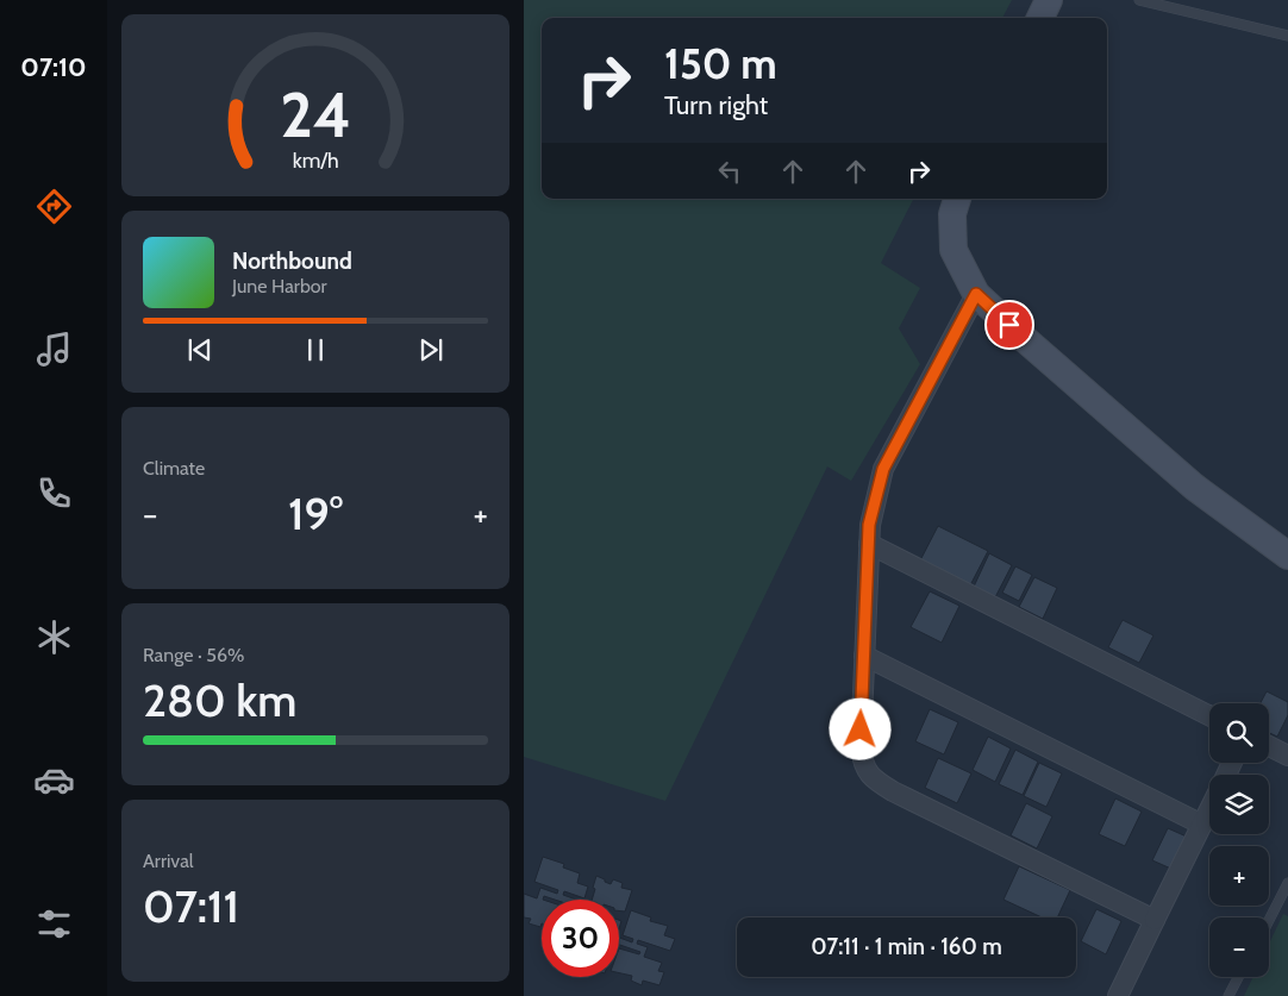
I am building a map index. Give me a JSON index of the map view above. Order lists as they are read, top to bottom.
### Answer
{
  "page": {
    "tabs": "07:10",
    "turn": ["150 m", "Turn right"],
    "song": ["Northbound", "June Harbor"],
    "tile": [
      "Climate",
      ["Range · 56%", "280 km"],
      ["Arrival", "07:11"]
    ],
    "heat": ["−", "19°", "+"],
    "map_buttons": ["+", "−"],
    "limit": "30",
    "trip": "07:11 · 1 min · 160 m",
    "gauge": ["24", "km/h"]
  }
}
